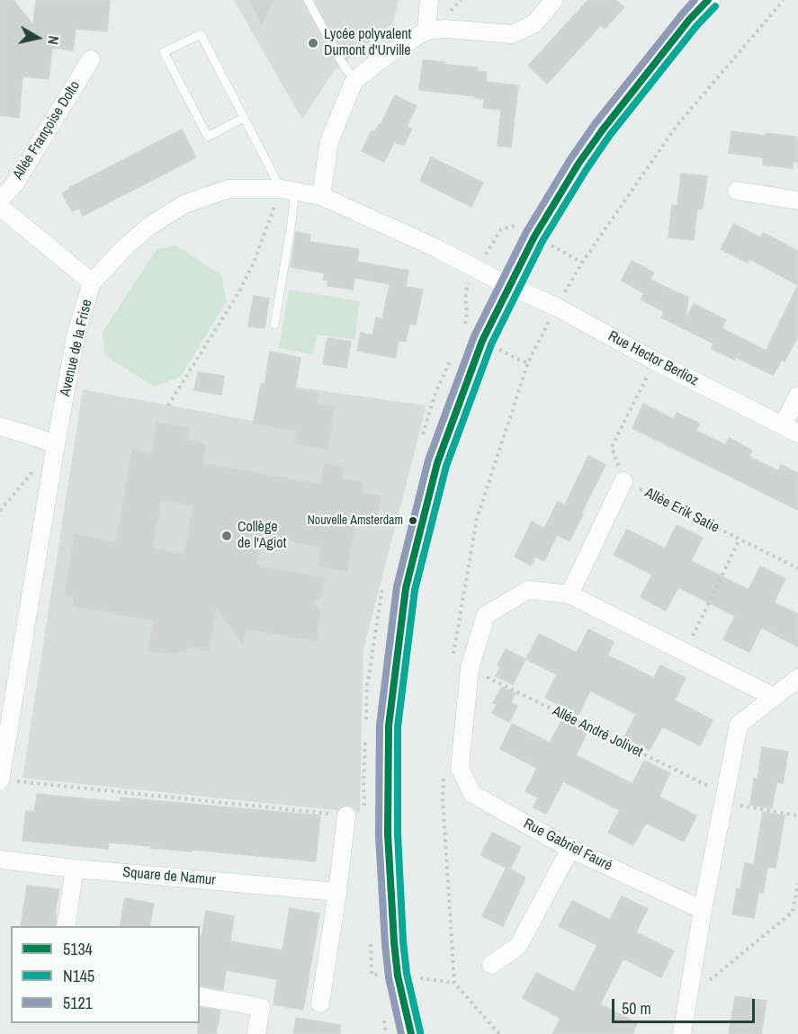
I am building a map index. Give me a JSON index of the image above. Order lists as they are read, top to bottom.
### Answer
{
  "streets": {
    "street": [
      "Allée Françoise Dolto",
      "Avenue de la Frise",
      "Rue Hector Berlioz",
      "Rue Gabriel Fauré",
      "Square de Namur"
    ],
    "path": ["Allée Erik Satie", "Allée André Jolivet"]
  },
  "crossings": [
    ["Avenue de la Frise", "Rue Hector Berlioz"],
    ["Allée André Jolivet", "Rue Gabriel Fauré"]
  ],
  "places": ["Lycée polyvalent Dumont d'Urville", "Nouvelle Amsterdam", "Collège de l'Agiot"],
  "lines": ["transit line 5134", "transit line 5121", "transit line N145"],
  "legend": ["5134", "N145", "5121"],
  "scale_bar": "50 m",
  "north": "right"
}
